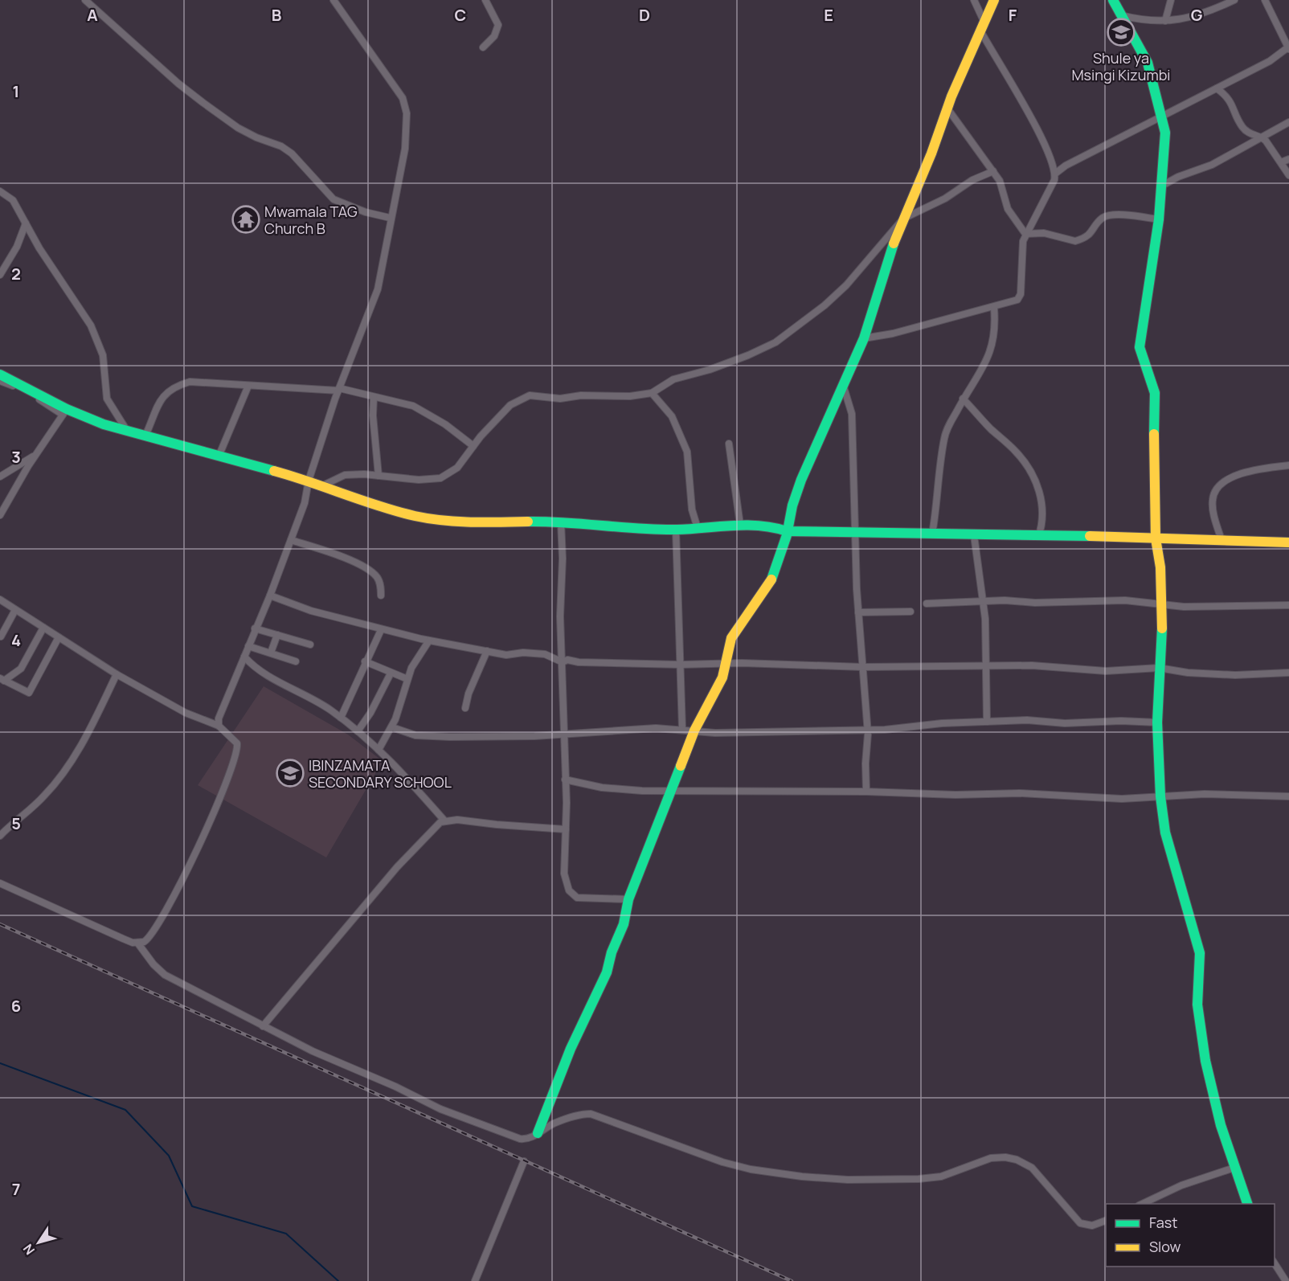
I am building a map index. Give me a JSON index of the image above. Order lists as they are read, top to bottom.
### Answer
{
  "places": {
    "school or university": ["Shule ya Msingi Kizumbi", "IBINZAMATA SECONDARY SCHOOL"],
    "temple": ["Mwamala TAG Church B"]
  },
  "legend": ["Fast", "Slow"],
  "north": "bottom left",
  "grid": {
    "columns": [
      "A",
      "B",
      "C",
      "D",
      "E",
      "F",
      "G"
    ],
    "rows": [
      "1",
      "2",
      "3",
      "4",
      "5",
      "6",
      "7"
    ]
  }
}
